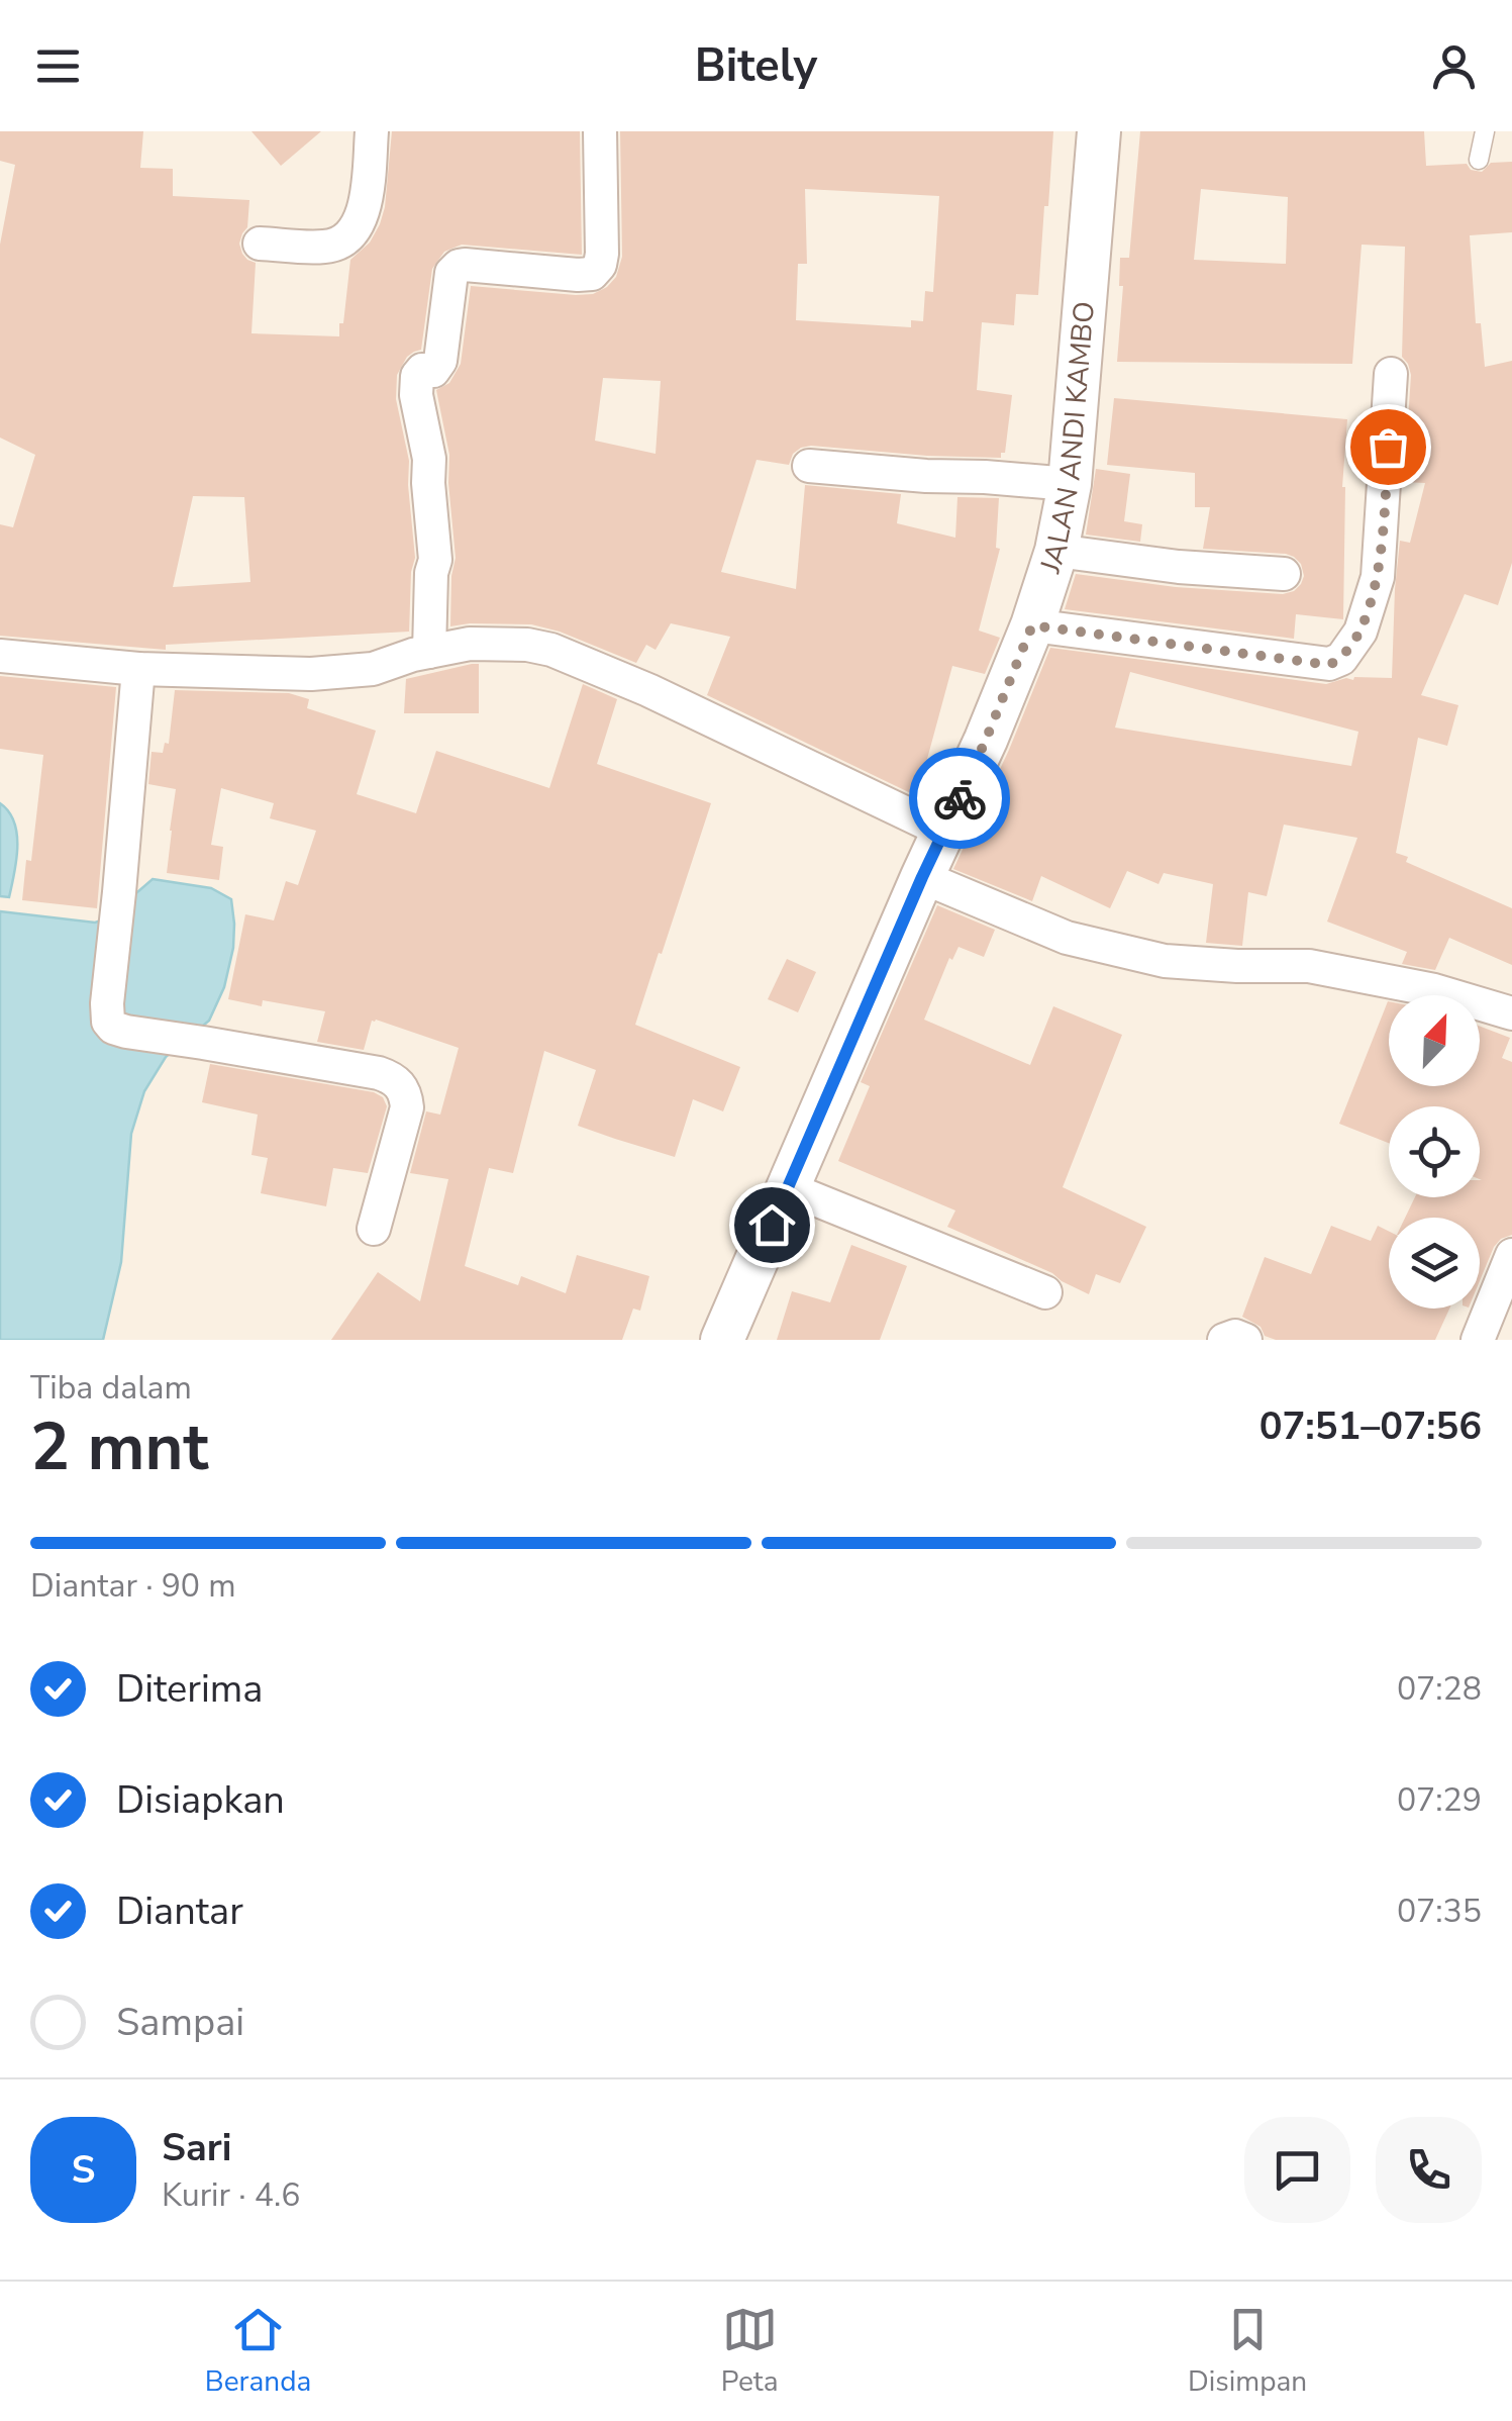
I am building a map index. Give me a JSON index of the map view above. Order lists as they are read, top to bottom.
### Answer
{
  "streets": {
    "street": ["JALAN ANDI KAMBO"]
  },
  "north": "top right",
  "page": {
    "header": "Bitely",
    "heading": ["2 mnt", "Tiba dalam", "07:51–07:56"],
    "panel": ["Sari", "Kurir · 4.6"],
    "bar": "Diantar · 90 m",
    "list": [
      ["Diterima", "07:28"],
      ["Disiapkan", "07:29"],
      ["Diantar", "07:35"],
      "Sampai"
    ],
    "round": "S",
    "tabs": ["Beranda", "Peta", "Disimpan"]
  }
}
